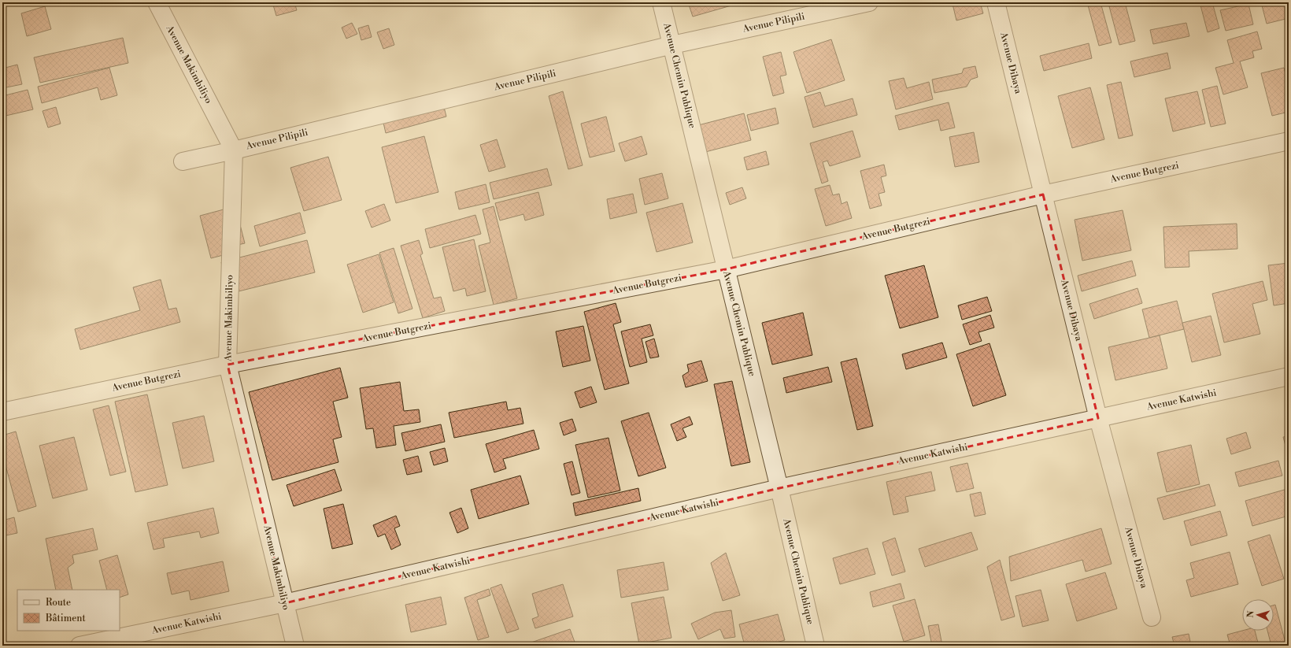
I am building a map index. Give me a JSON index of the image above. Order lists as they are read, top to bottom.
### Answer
{
  "streets": {
    "street": [
      "Avenue Pilipili",
      "Avenue Dibaya",
      "Avenue Makimbiliyo",
      "Avenue Chemin Publique",
      "Avenue Butgrezi",
      "Avenue Katwishi"
    ]
  },
  "crossings": [
    ["Avenue Pilipili", "Avenue Makimbiliyo"],
    ["Avenue Pilipili", "Avenue Chemin Publique"],
    ["Avenue Dibaya", "Avenue Butgrezi"],
    ["Avenue Dibaya", "Avenue Katwishi"],
    ["Avenue Makimbiliyo", "Avenue Butgrezi"],
    ["Avenue Makimbiliyo", "Avenue Katwishi"],
    ["Avenue Chemin Publique", "Avenue Butgrezi"],
    ["Avenue Chemin Publique", "Avenue Katwishi"]
  ],
  "legend": ["Route", "Bâtiment"],
  "north": "left"
}
